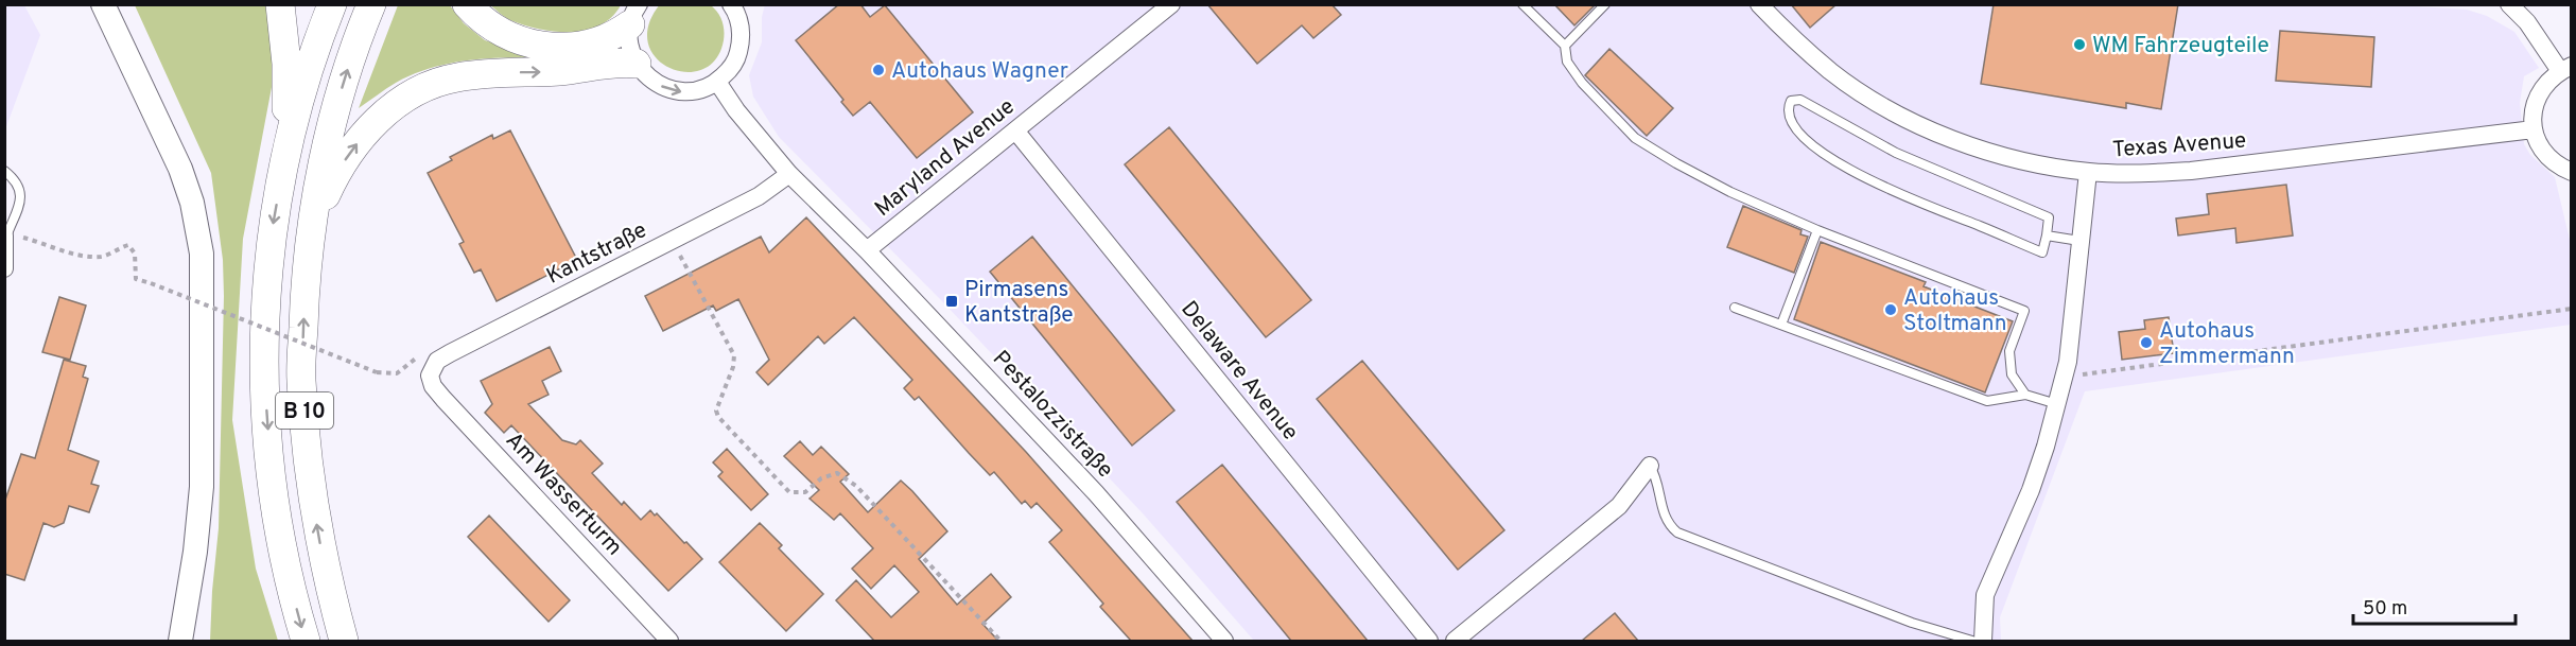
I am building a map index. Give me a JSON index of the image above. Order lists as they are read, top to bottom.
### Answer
{
  "streets": {
    "highway": ["B 10"],
    "street": [
      "Texas Avenue",
      "Maryland Avenue",
      "Kantstraße",
      "Delaware Avenue",
      "Pestalozzistraße",
      "Am Wasserturm"
    ]
  },
  "crossings": [
    ["Maryland Avenue", "Delaware Avenue"],
    ["Maryland Avenue", "Pestalozzistraße"],
    ["Kantstraße", "Pestalozzistraße"],
    ["Kantstraße", "Am Wasserturm"]
  ],
  "places": {
    "other": [
      "WM Fahrzeugteile",
      "Autohaus Wagner",
      "Autohaus Stoltmann",
      "Autohaus Zimmermann"
    ],
    "transit": ["Pirmasens Kantstraße"]
  },
  "scale_bar": "50 m"
}
